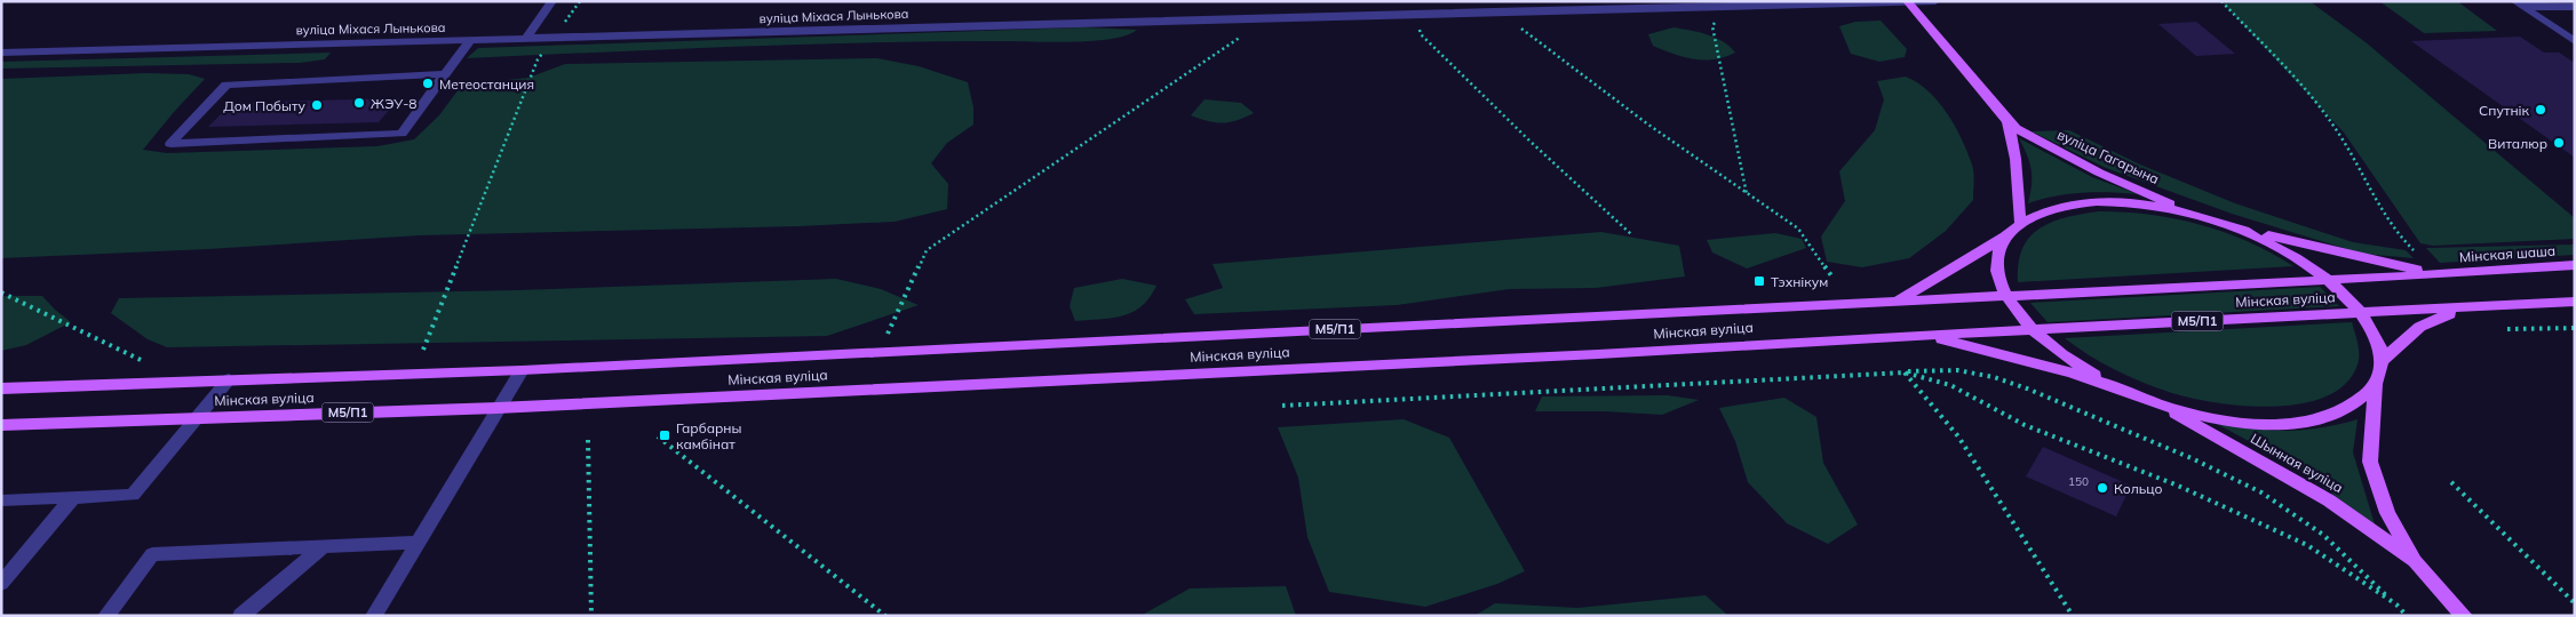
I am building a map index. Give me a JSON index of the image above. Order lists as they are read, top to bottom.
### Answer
{
  "streets": {
    "main road": [
      "вуліца Гагарына",
      "Мінская шаша",
      "Мінская вуліца",
      "М5/П1",
      "Шынная вуліца"
    ],
    "street": ["вуліца Міхася Лынькова"]
  },
  "crossings": [
    ["вуліца Міхася Лынькова", "вуліца Гагарына"],
    ["Мінская шаша", "Мінская вуліца"],
    ["Мінская вуліца", "М5/П1"]
  ],
  "places": {
    "other": [
      "Метеостанция",
      "ЖЭУ-8",
      "Дом Побыту",
      "Спутнік",
      "Виталюр",
      "Кольцо"
    ],
    "transit": ["Тэхнікум", "Гарбарны камбінат"]
  },
  "house_numbers": ["150"]
}
